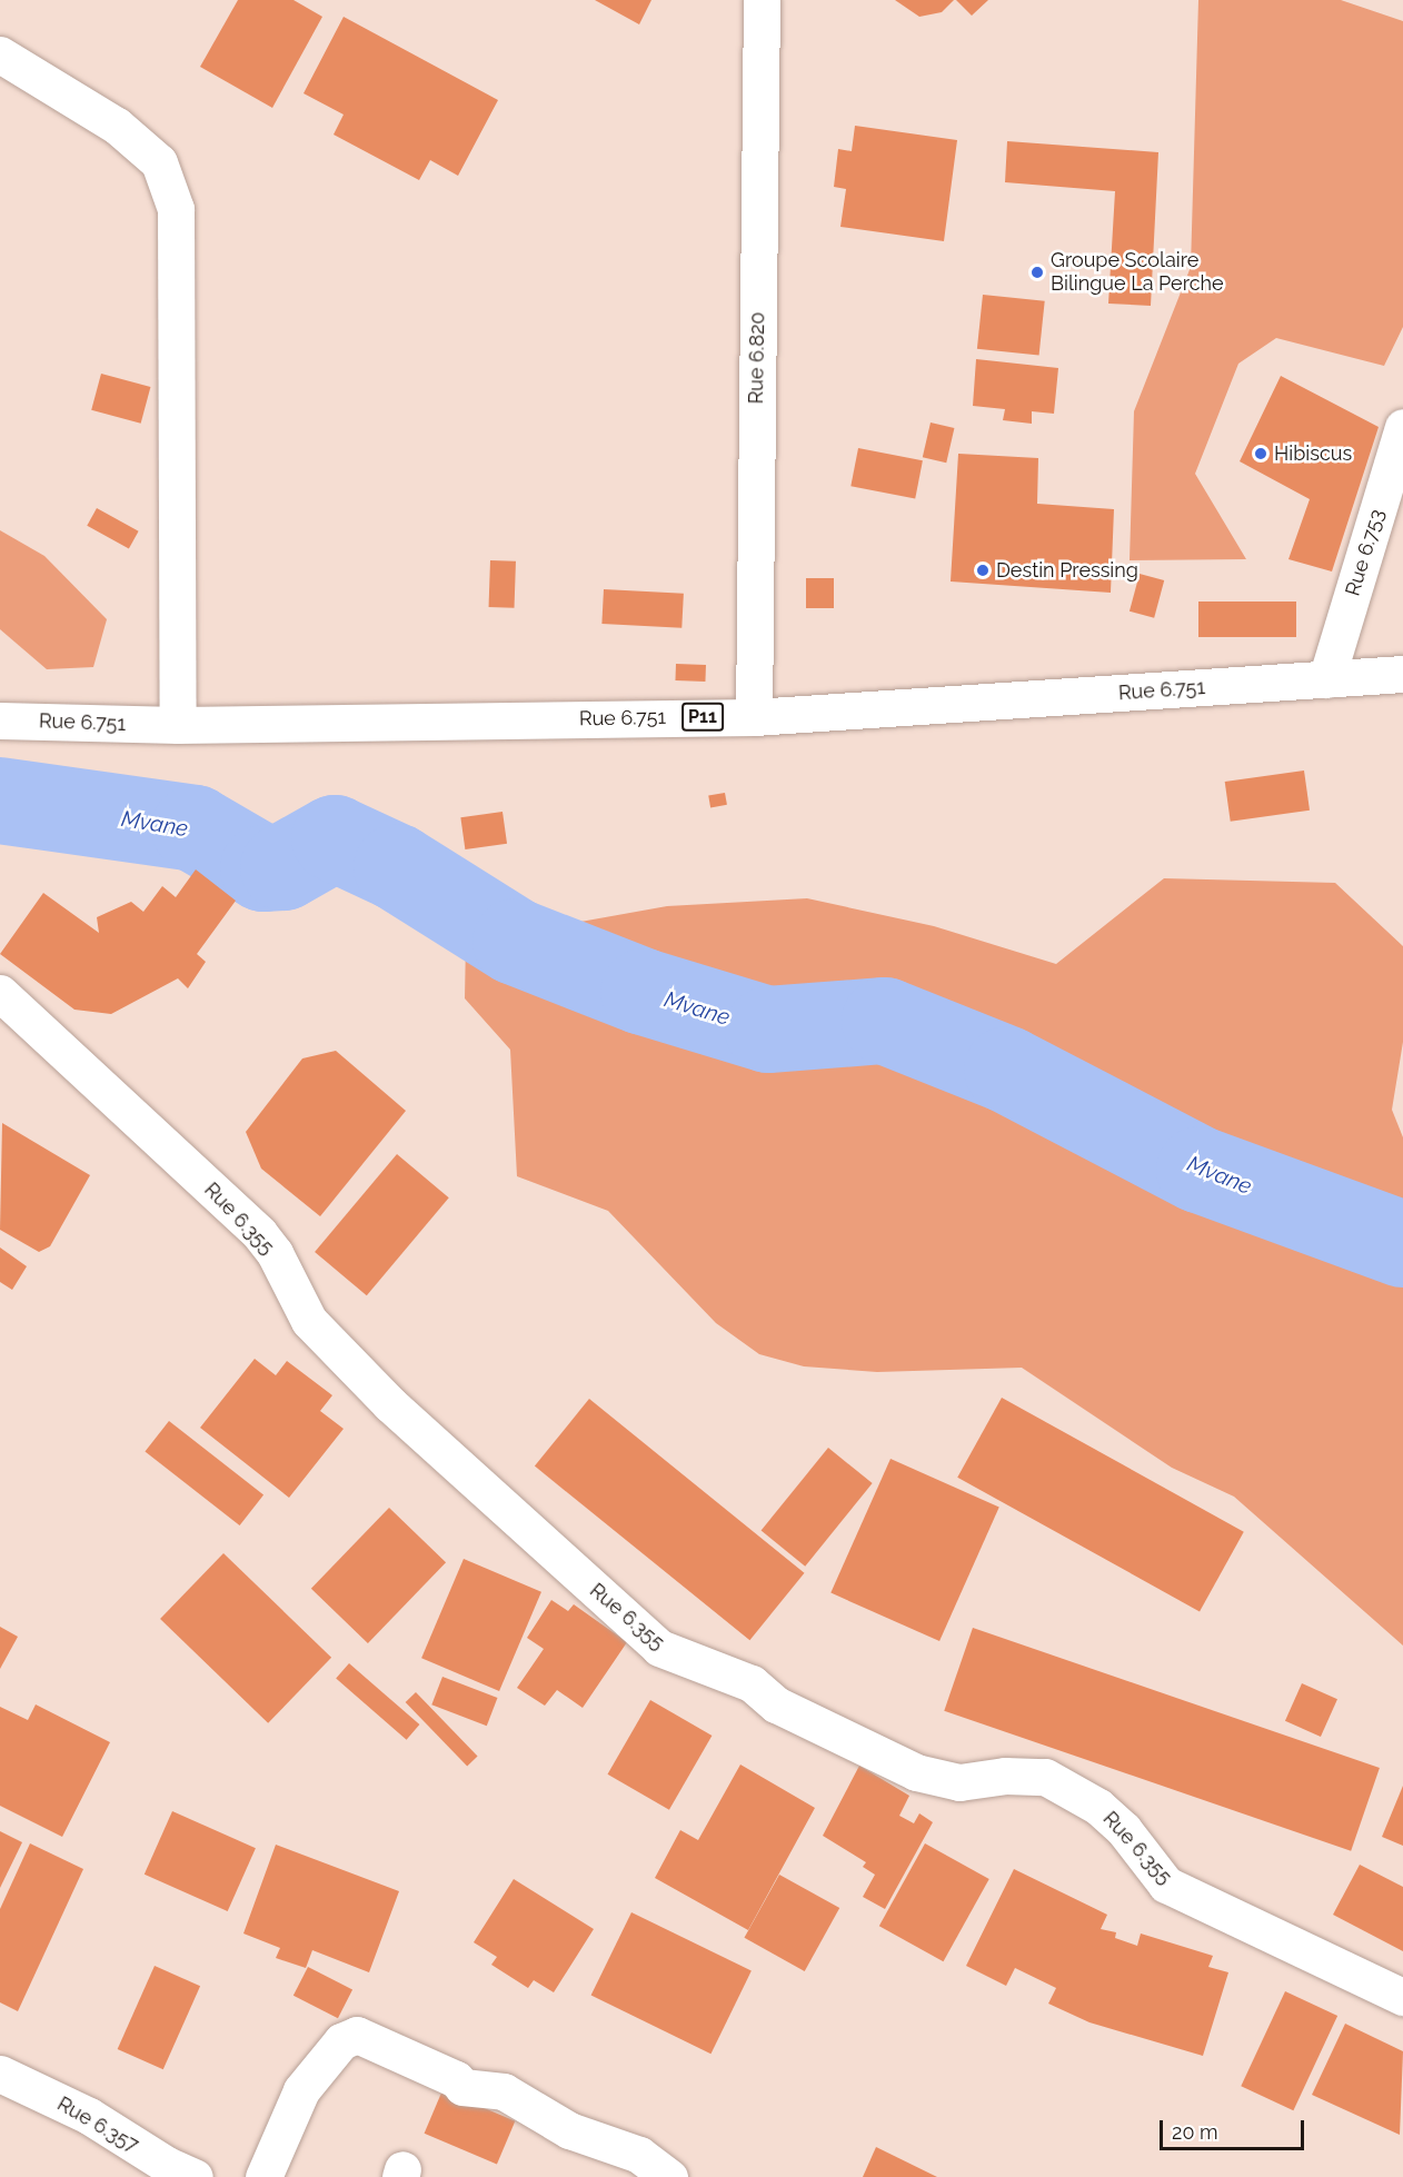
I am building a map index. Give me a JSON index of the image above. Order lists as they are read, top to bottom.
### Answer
{
  "streets": {
    "street": [
      "Rue 6.820",
      "Rue 6.753",
      "Rue 6.751",
      "P11",
      "Rue 6.355",
      "Rue 6.357"
    ]
  },
  "crossings": [
    ["Rue 6.820", "Rue 6.751"],
    ["Rue 6.753", "Rue 6.751"]
  ],
  "water": ["Mvane"],
  "places": ["Groupe Scolaire Bilingue La Perche", "Hibiscus", "Destin Pressing"],
  "scale_bar": "20 m"
}
